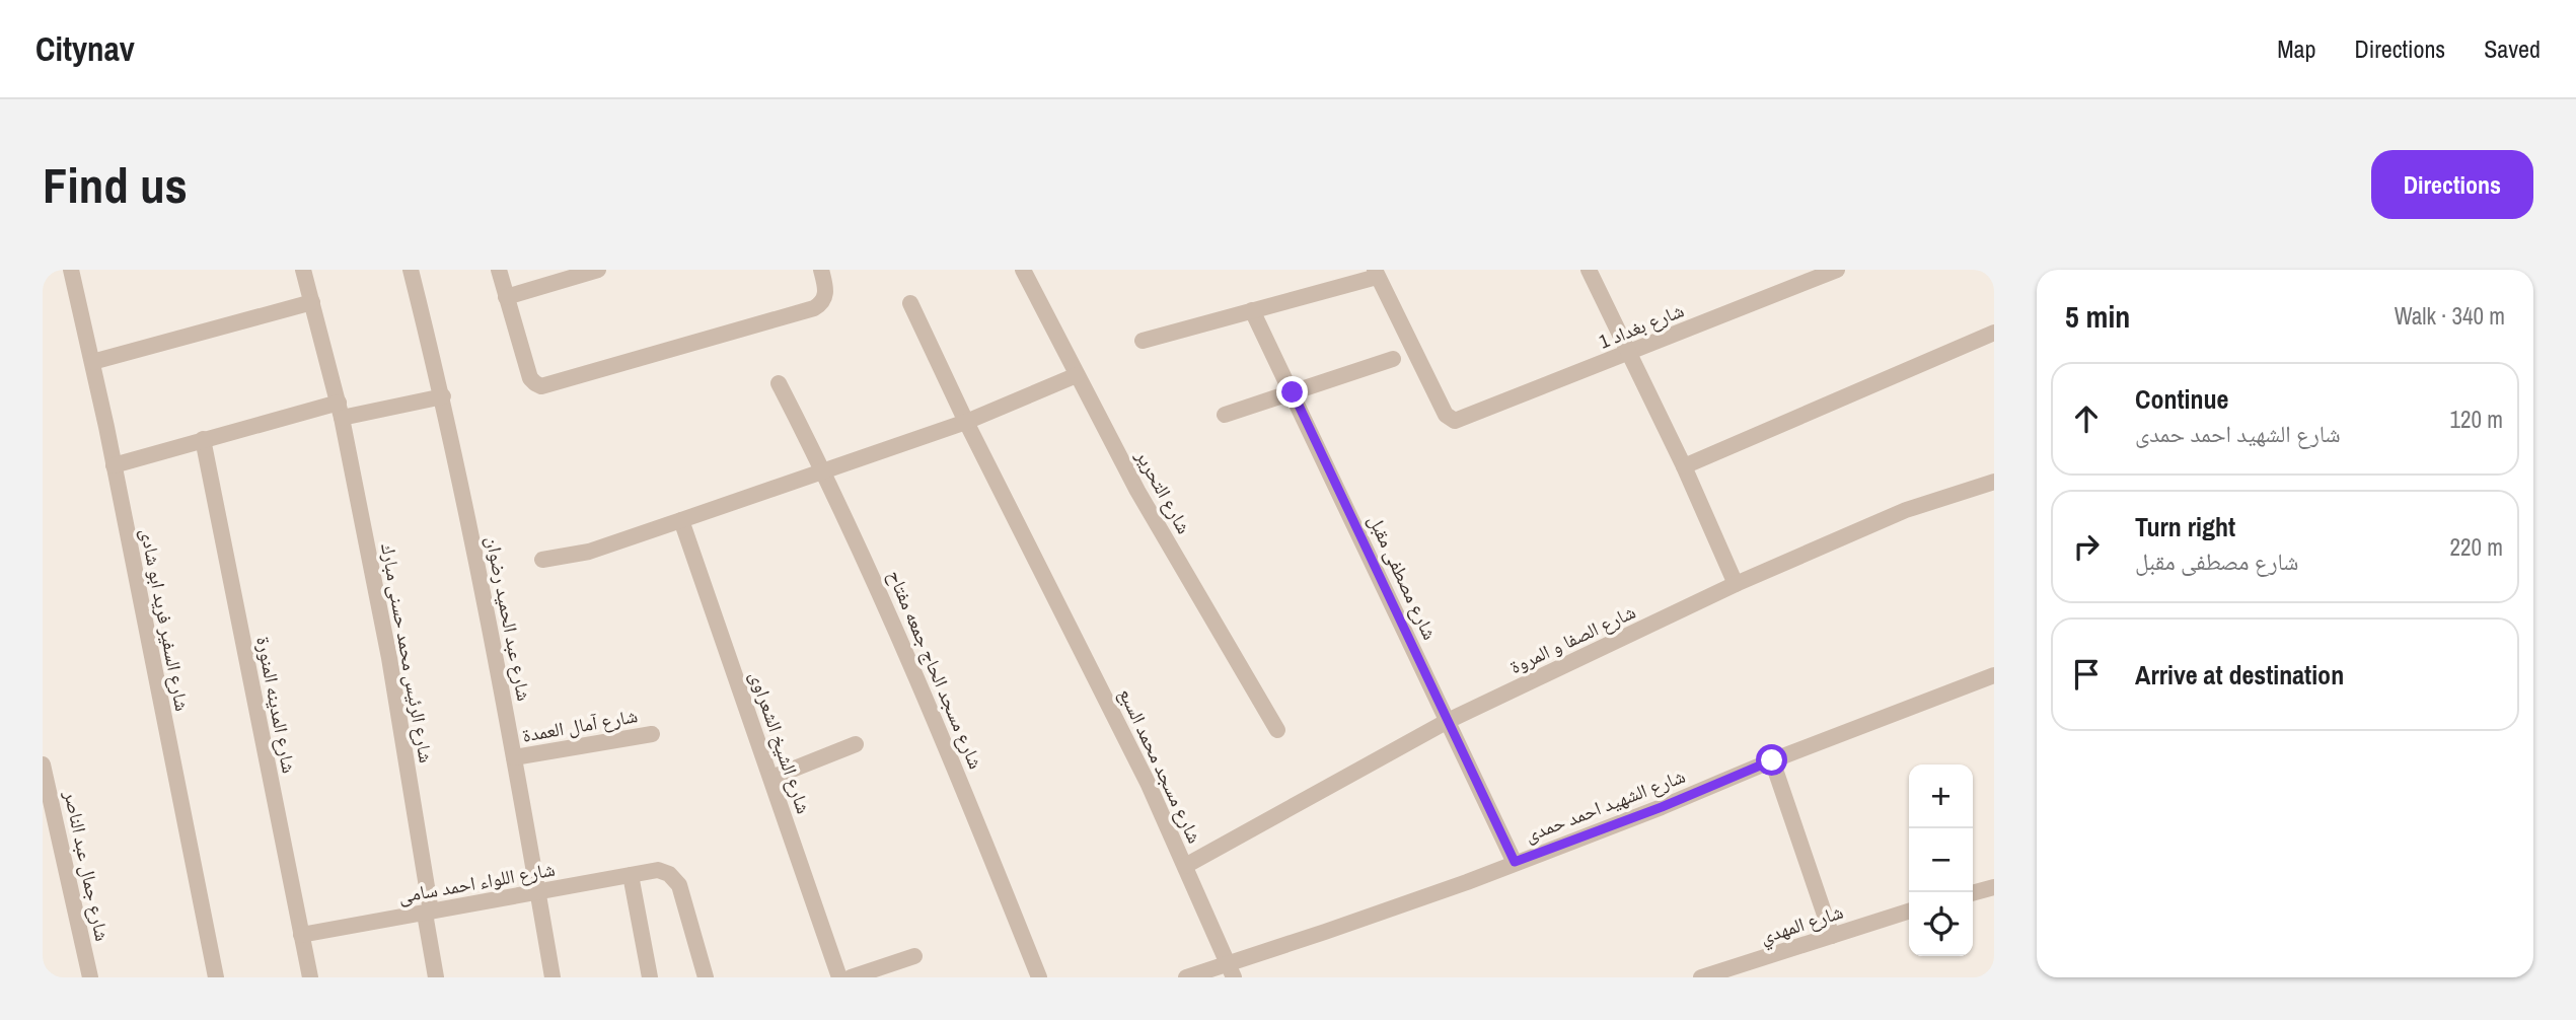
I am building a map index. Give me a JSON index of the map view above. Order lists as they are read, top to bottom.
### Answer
{
  "streets": {
    "street": [
      "شارع بغداد 1",
      "شارع التحرير",
      "شارع مصطفى مقبل",
      "شارع عبد الحميد رضوان",
      "شارع السفير فريد ابو شادى",
      "شارع الصفا و المروة",
      "شارع الرئيس محمد حسنى مبارك",
      "شارع مسجد الحاج جمعه مفتاح",
      "شارع المدينه المنورة",
      "شارع آمال العمدة",
      "شارع الشيخ الشعراوى",
      "شارع مسجد محمد السبع",
      "شارع الشهيد احمد حمدى",
      "شارع جمال عبد الناصر",
      "شارع اللواء احمد سامى",
      "شارع المهدي"
    ]
  },
  "crossings": [
    ["شارع مصطفى مقبل", "شارع الصفا و المروة"],
    ["شارع مصطفى مقبل", "شارع الشهيد احمد حمدى"],
    ["شارع عبد الحميد رضوان", "شارع آمال العمدة"],
    ["شارع عبد الحميد رضوان", "شارع اللواء احمد سامى"],
    ["شارع الصفا و المروة", "شارع مسجد محمد السبع"],
    ["شارع الرئيس محمد حسنى مبارك", "شارع اللواء احمد سامى"],
    ["شارع المدينه المنورة", "شارع اللواء احمد سامى"],
    ["شارع مسجد محمد السبع", "شارع الشهيد احمد حمدى"]
  ],
  "page": {
    "header": "Citynav",
    "nav": ["Map", "Directions", "Saved"],
    "buttons": "Directions",
    "title": "Find us",
    "heading": ["5 min", "Walk · 340 m"],
    "list": [
      ["Continue", "شارع الشهيد احمد حمدى", "120 m"],
      ["Turn right", "شارع مصطفى مقبل", "220 m"],
      "Arrive at destination"
    ],
    "map_buttons": ["+", "−"]
  }
}
